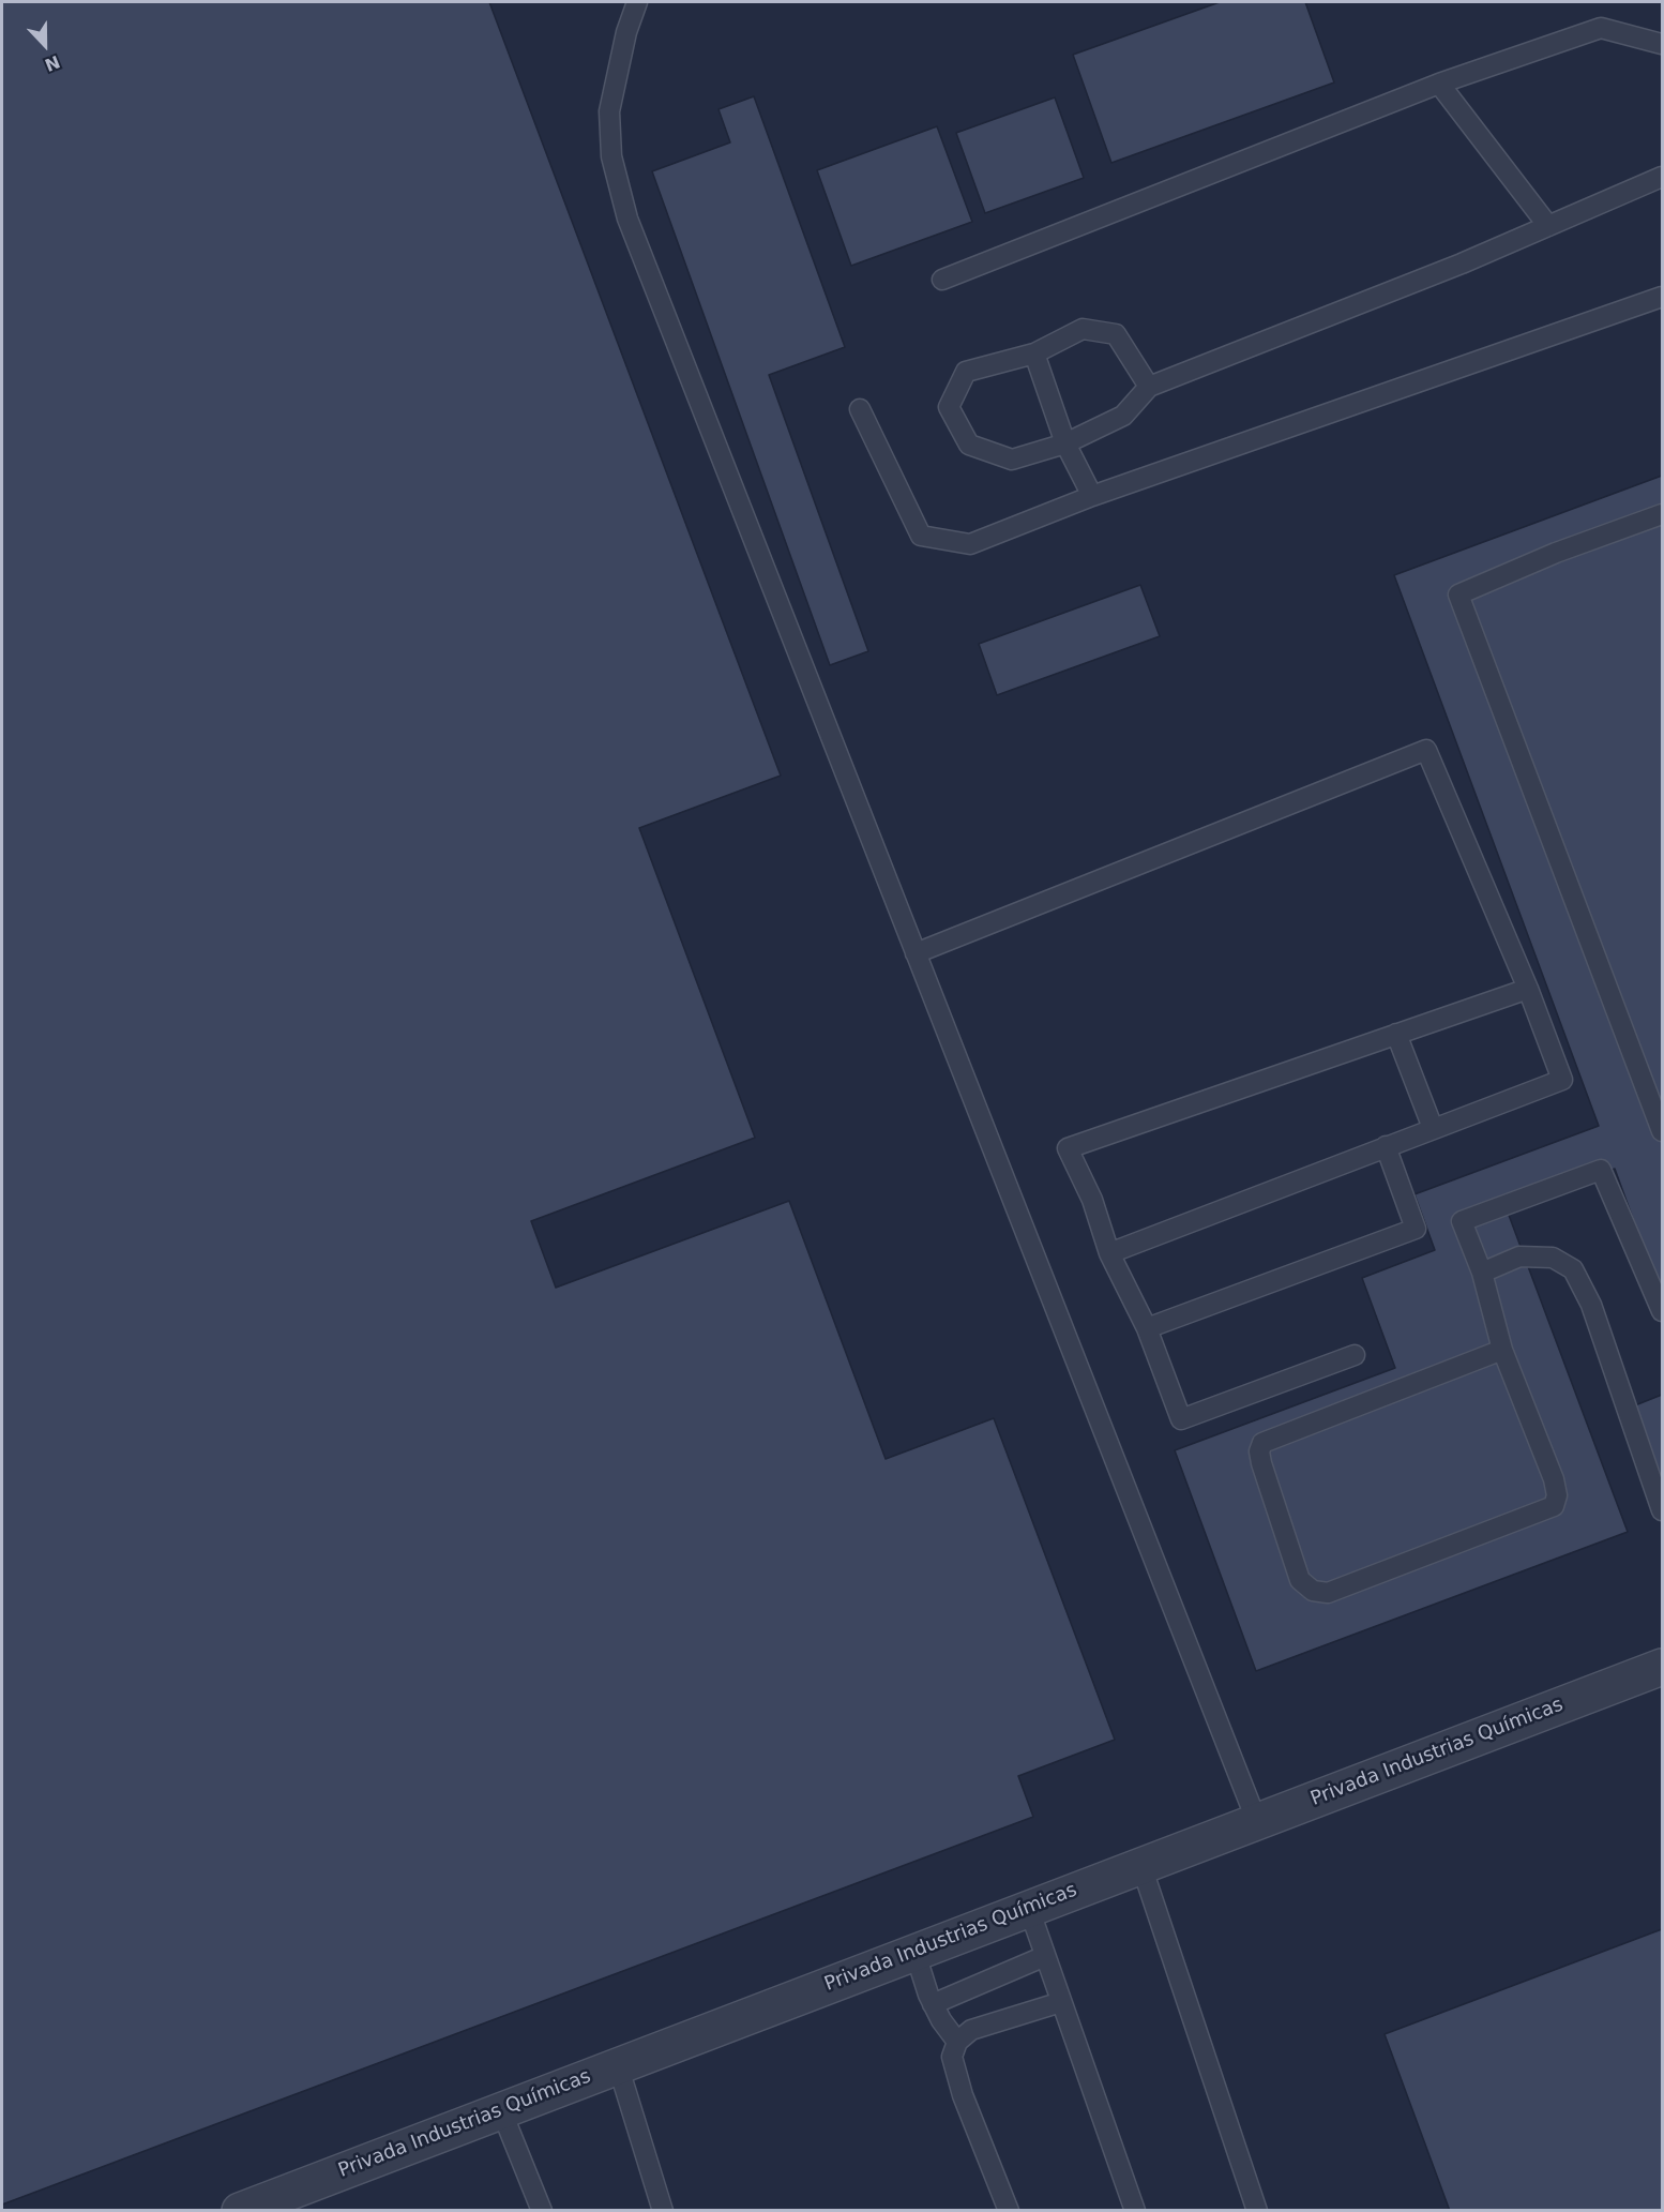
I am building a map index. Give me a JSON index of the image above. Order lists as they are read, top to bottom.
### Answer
{
  "streets": {
    "street": ["Privada Industrias Químicas"]
  },
  "north": "bottom"
}
